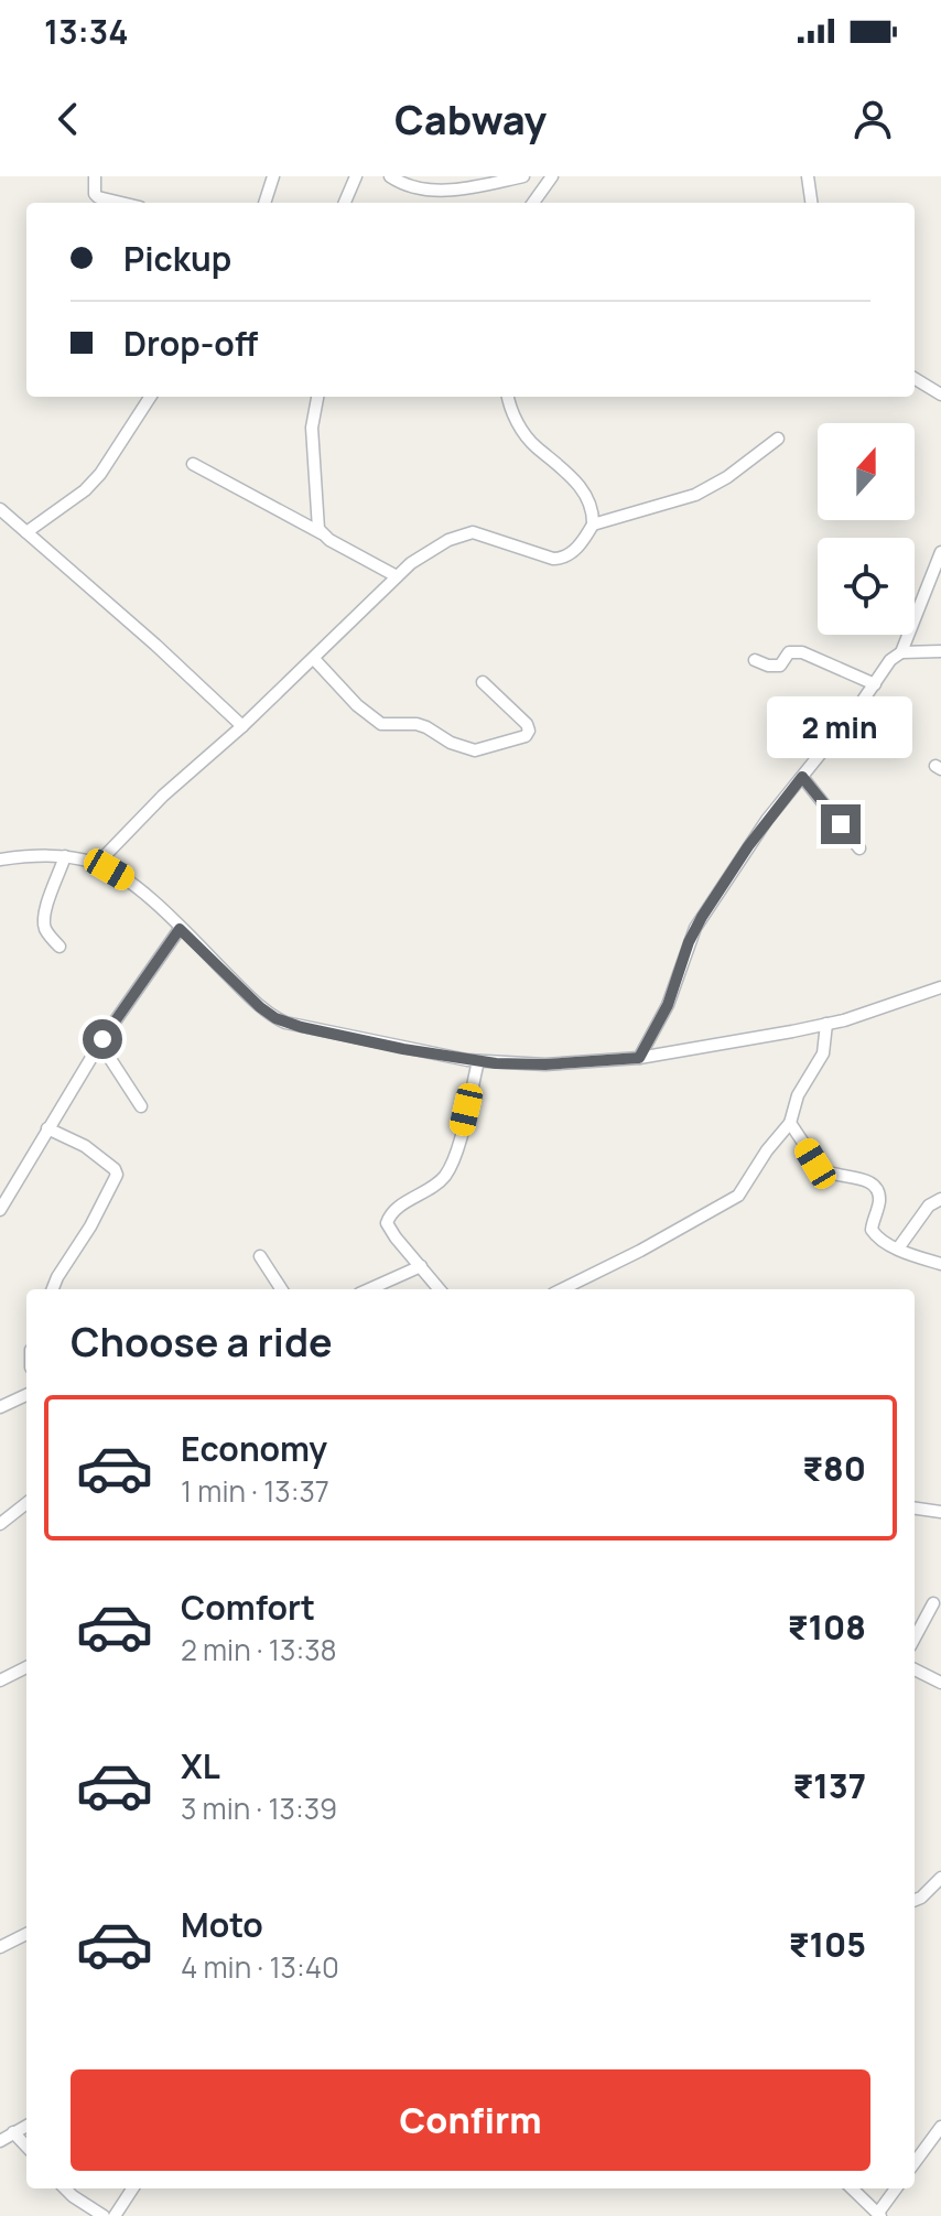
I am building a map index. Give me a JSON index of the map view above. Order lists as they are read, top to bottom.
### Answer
{
  "north": "top",
  "page": {
    "status": "13:34",
    "header": "Cabway",
    "banner": ["Pickup", "Drop-off"],
    "bubble": "2 min",
    "heading": "Choose a ride",
    "list": [
      {
        "name": "Economy",
        "note": "1 min · 13:37",
        "value": "₹80"
      },
      {
        "name": "Comfort",
        "note": "2 min · 13:38",
        "value": "₹108"
      },
      {
        "name": "XL",
        "note": "3 min · 13:39",
        "value": "₹137"
      },
      {
        "name": "Moto",
        "note": "4 min · 13:40",
        "value": "₹105"
      }
    ],
    "buttons": "Confirm"
  }
}
